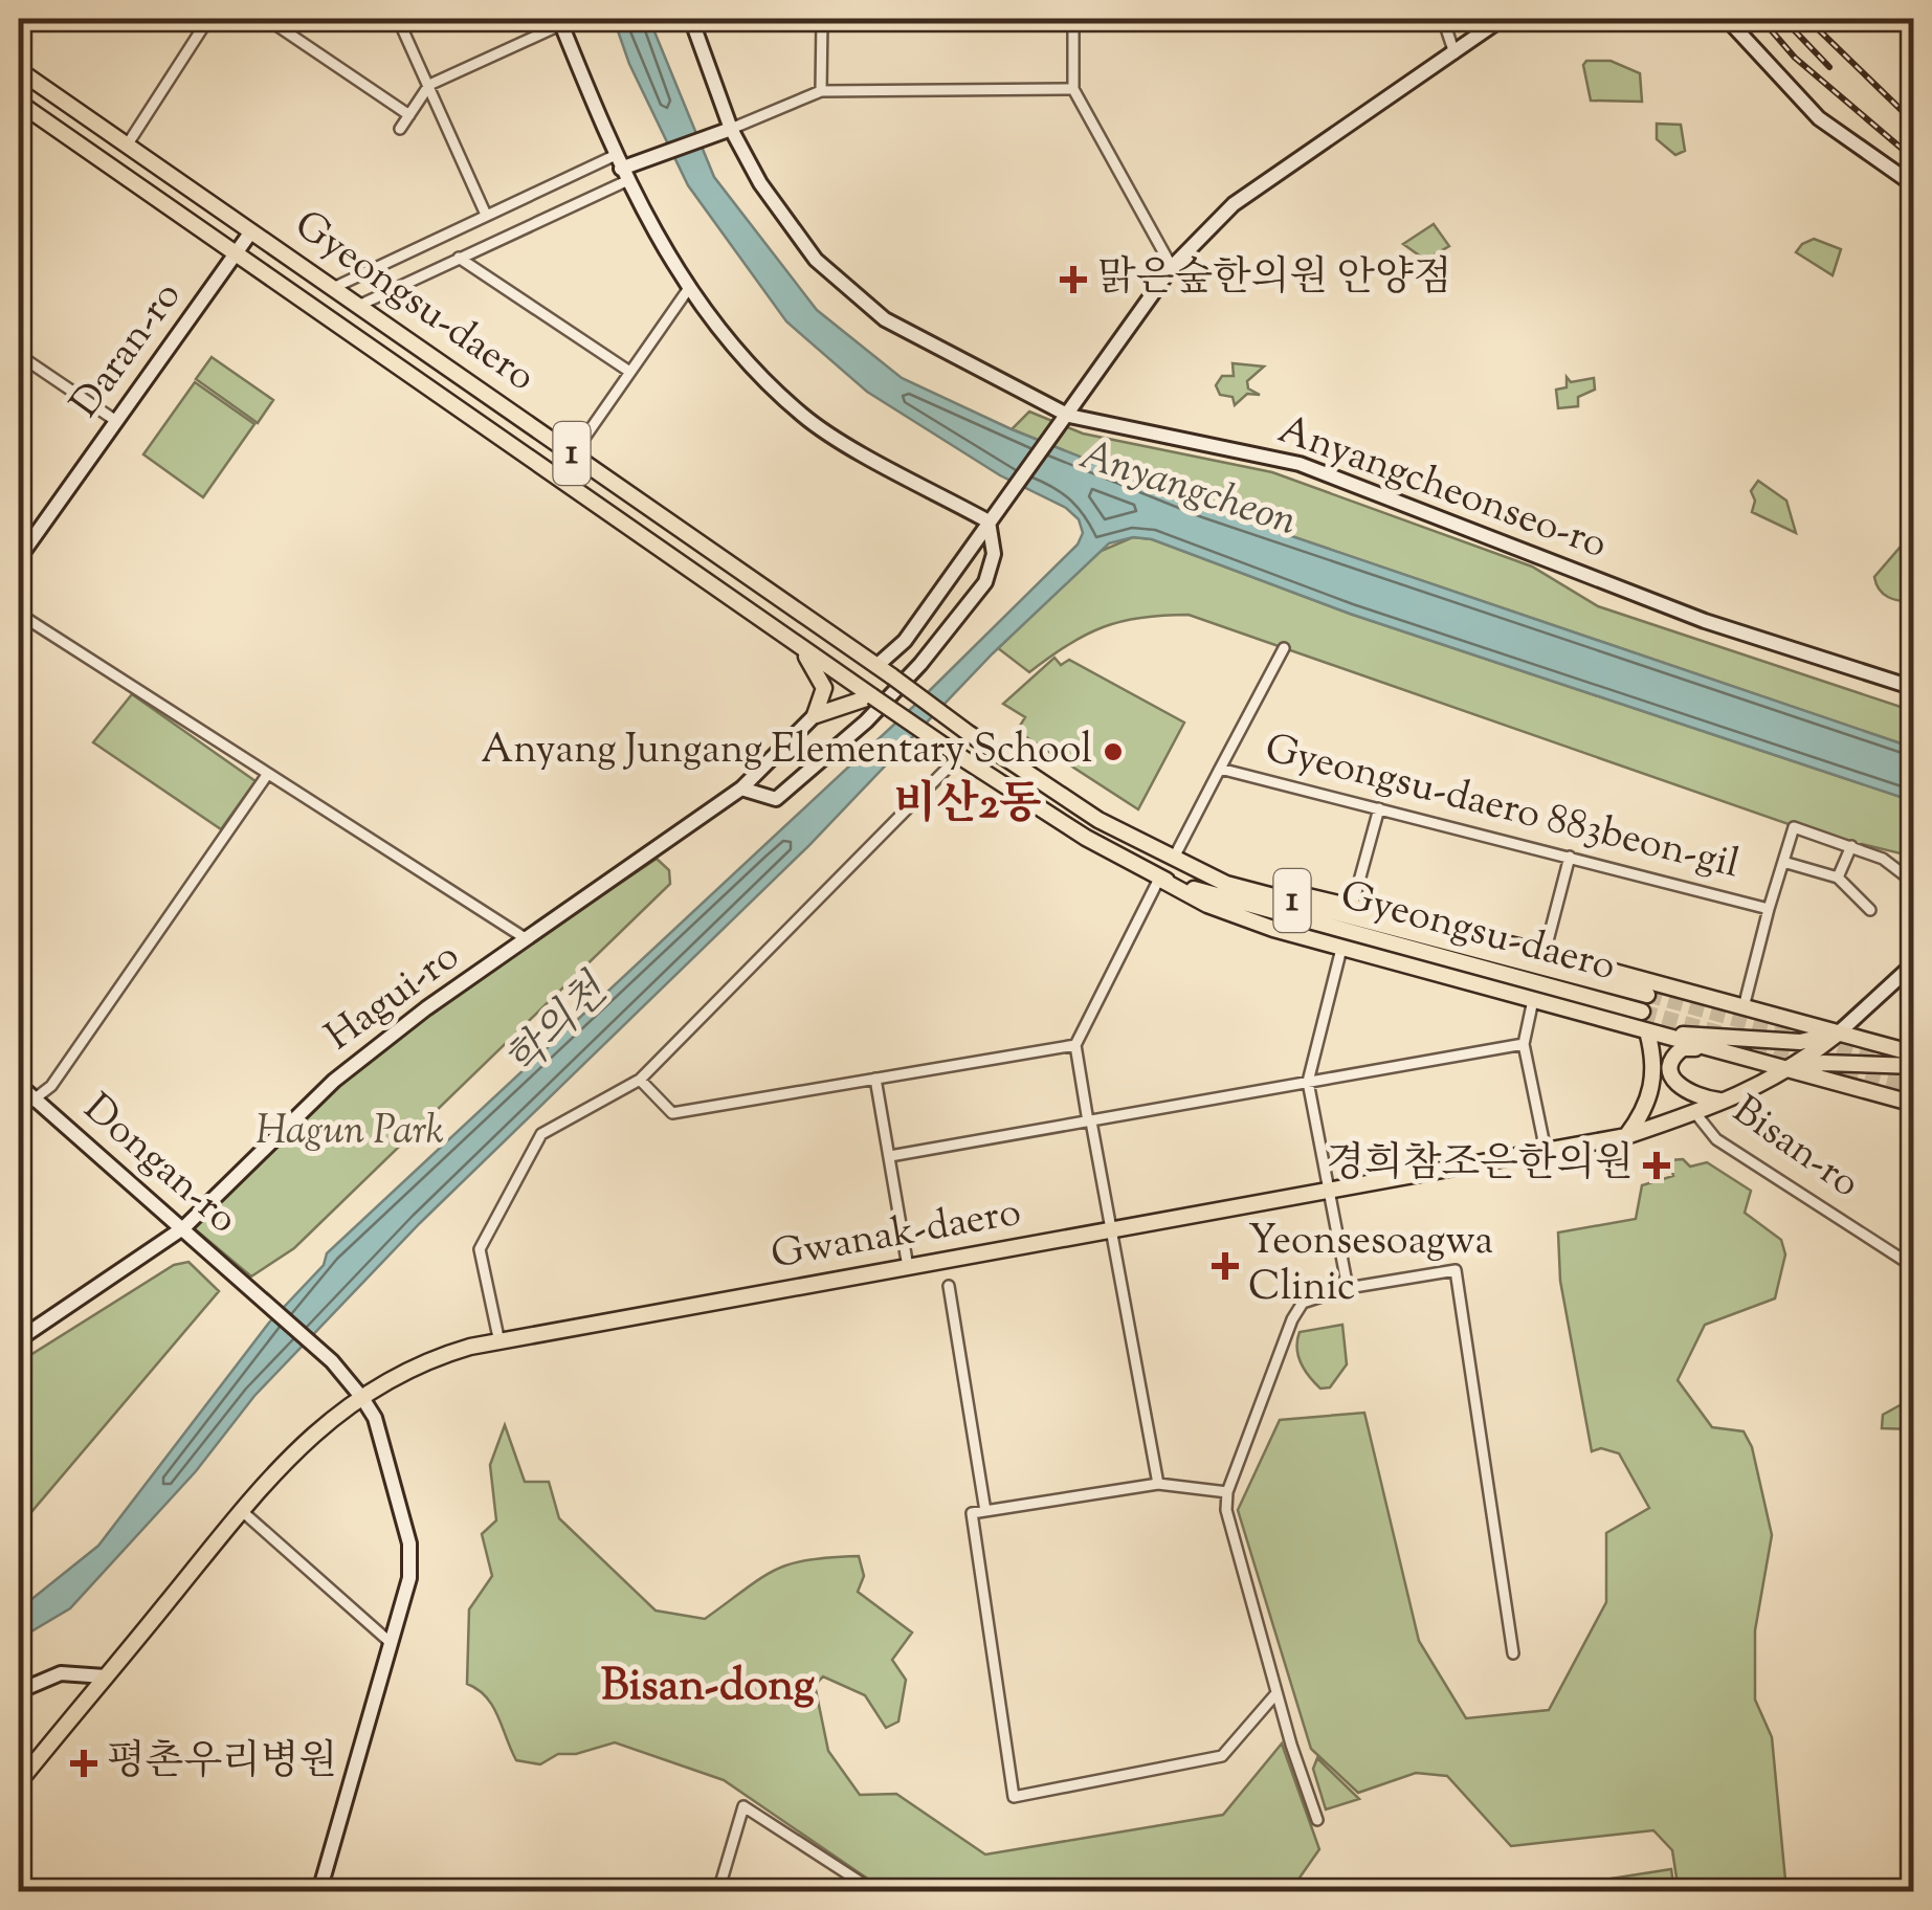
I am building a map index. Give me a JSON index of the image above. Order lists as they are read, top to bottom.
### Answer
{
  "streets": {
    "main road": ["Gyeongsu-daero", "1", "Gwanak-daero"],
    "street": [
      "Daran-ro",
      "Anyangcheonseo-ro",
      "Gyeongsu-daero 883beon-gil",
      "Hagui-ro",
      "Bisan-ro",
      "Dongan-ro"
    ]
  },
  "crossings": [
    ["Gyeongsu-daero", "Daran-ro"],
    ["Gyeongsu-daero", "1"],
    ["Gyeongsu-daero", "Gyeongsu-daero 883beon-gil"],
    ["Hagui-ro", "Dongan-ro"],
    ["Bisan-ro", "Gwanak-daero"],
    ["Dongan-ro", "Gwanak-daero"]
  ],
  "districts": ["비산2동", "Bisan-dong"],
  "water": ["Anyangcheon", "학의천"],
  "parks": ["Hagun Park"],
  "places": {
    "health": [
      "맑은숲한의원 안양점",
      "경희참조은한의원",
      "Yeonsesoagwa Clinic",
      "평촌우리병원"
    ],
    "other": ["Anyang Jungang Elementary School"]
  }
}
